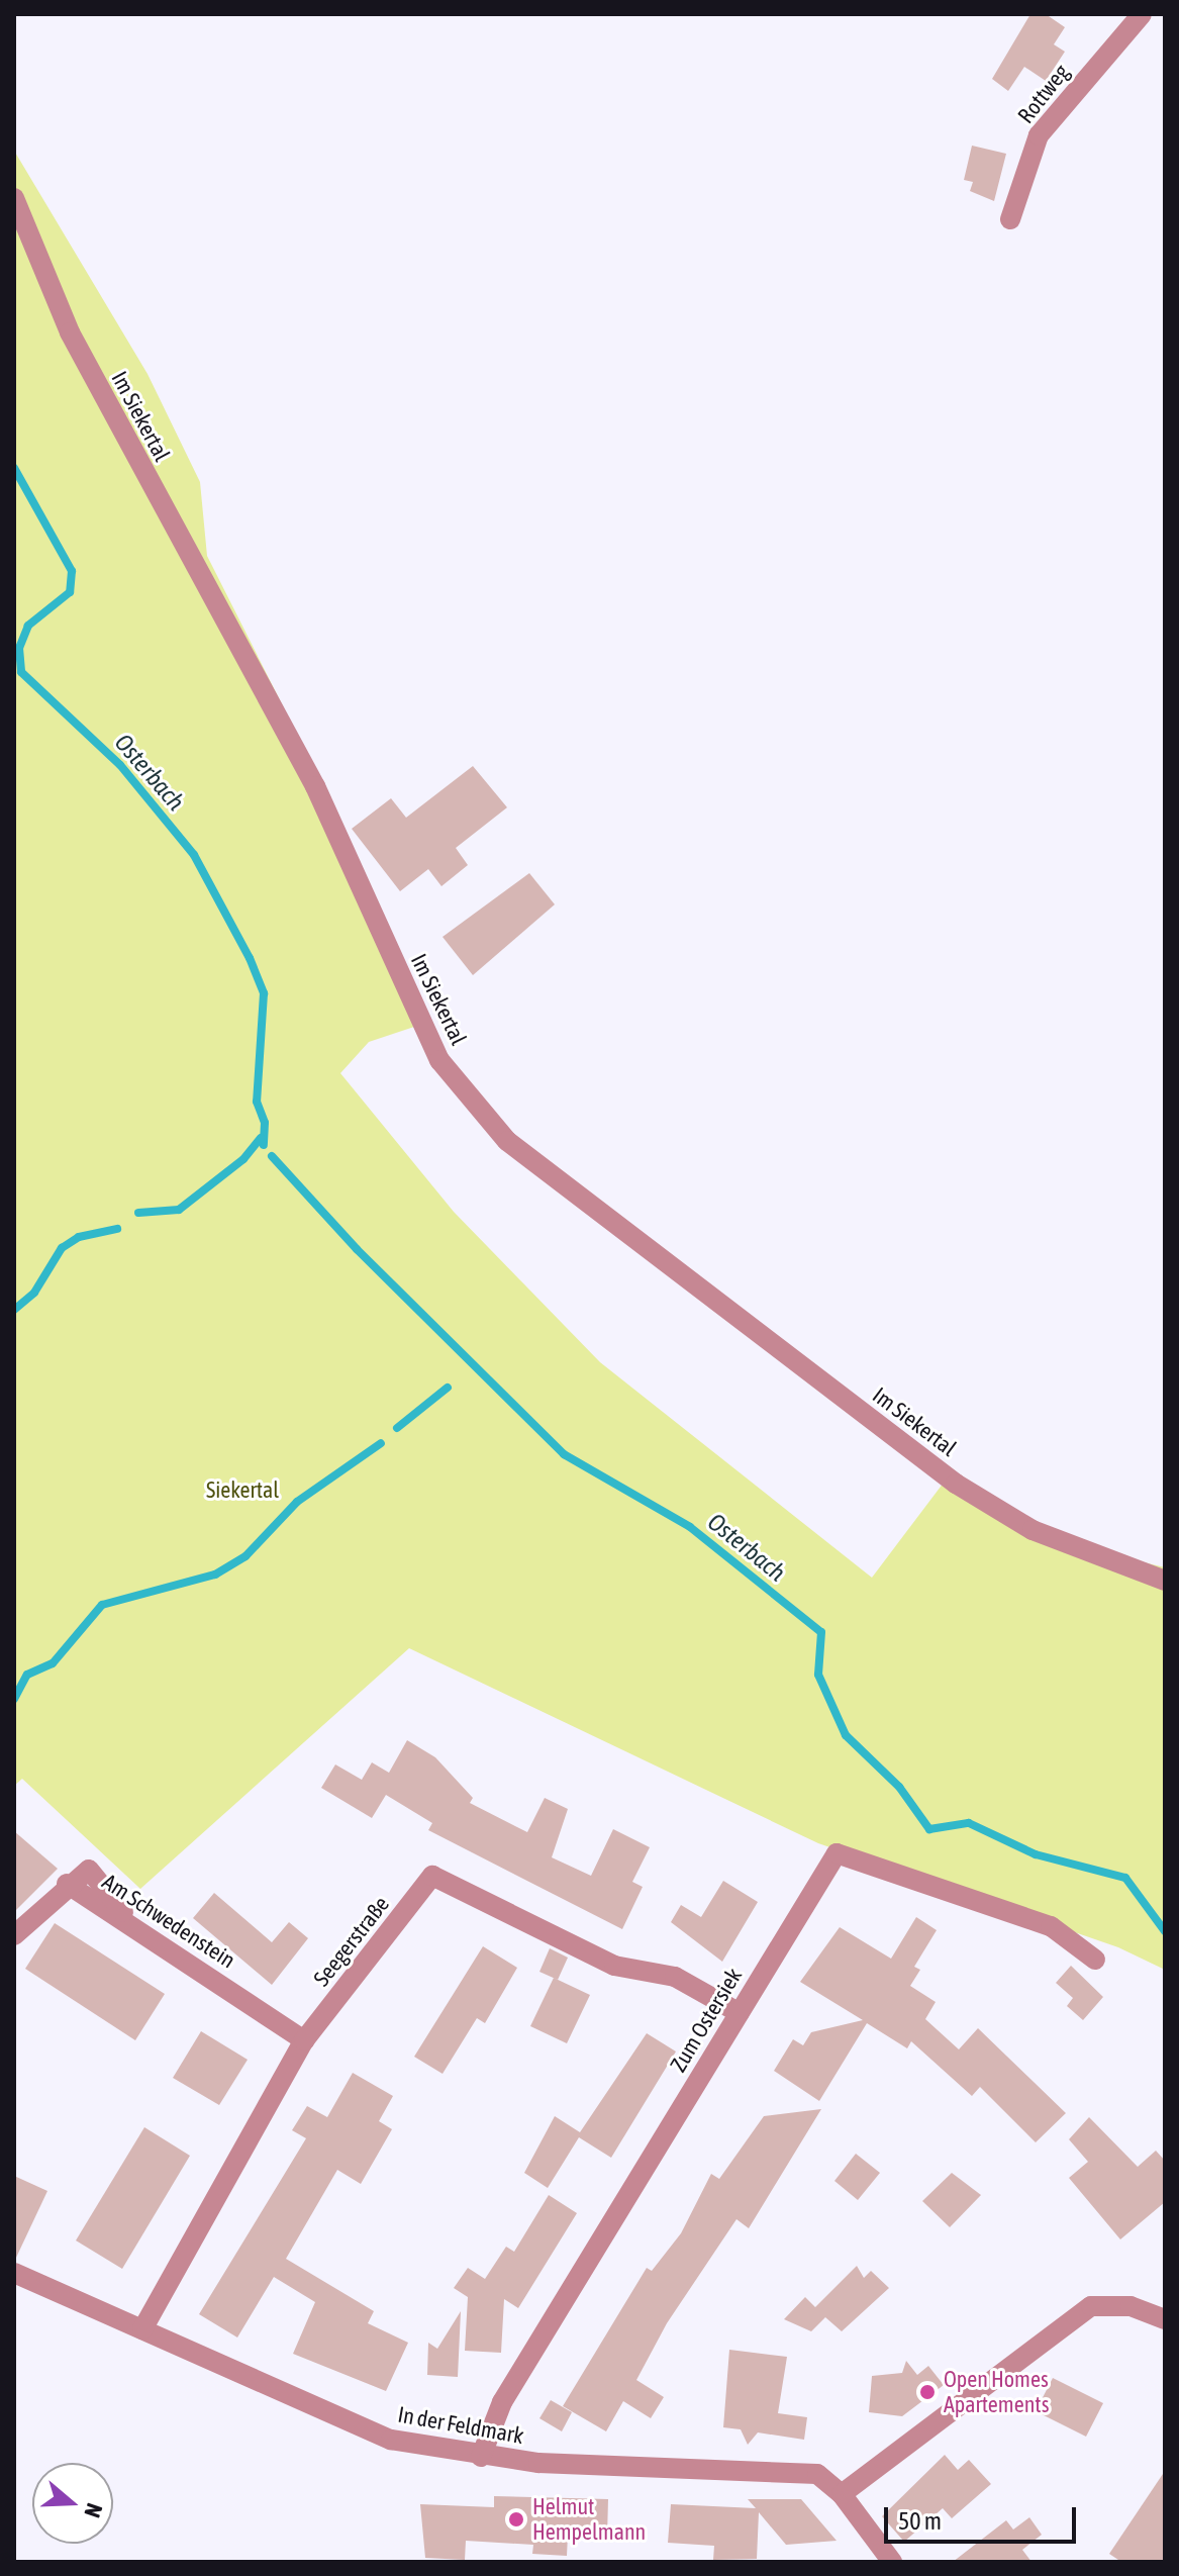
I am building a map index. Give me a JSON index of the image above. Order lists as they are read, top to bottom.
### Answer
{
  "streets": {
    "street": [
      "Rottweg",
      "Im Siekertal",
      "Am Schwedenstein",
      "Seegerstraße",
      "Zum Ostersiek",
      "In der Feldmark"
    ]
  },
  "crossings": [
    ["Am Schwedenstein", "Seegerstraße"],
    ["Seegerstraße", "Zum Ostersiek"],
    ["Seegerstraße", "In der Feldmark"],
    ["Zum Ostersiek", "In der Feldmark"]
  ],
  "water": ["Osterbach"],
  "parks": ["Siekertal"],
  "places": ["Open Homes Apartements", "Helmut Hempelmann"],
  "scale_bar": "50 m",
  "north": "right"
}
